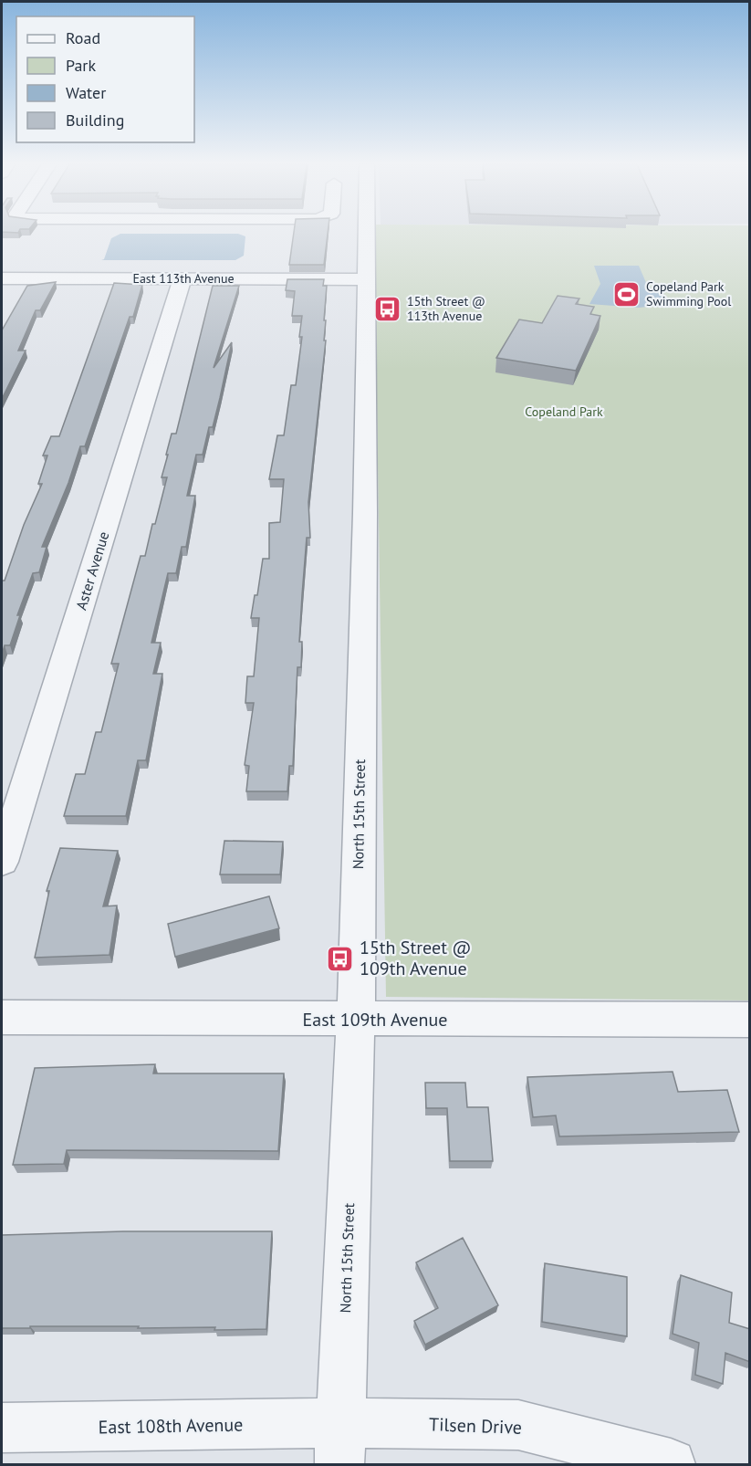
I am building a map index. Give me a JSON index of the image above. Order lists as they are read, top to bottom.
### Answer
{
  "streets": {
    "street": [
      "East 113th Avenue",
      "Aster Avenue",
      "North 15th Street",
      "East 109th Avenue",
      "East 108th Avenue",
      "Tilsen Drive"
    ]
  },
  "crossings": [
    ["East 113th Avenue", "Aster Avenue"],
    ["East 113th Avenue", "North 15th Street"],
    ["North 15th Street", "East 109th Avenue"],
    ["North 15th Street", "East 108th Avenue"],
    ["North 15th Street", "Tilsen Drive"],
    ["East 108th Avenue", "Tilsen Drive"]
  ],
  "parks": ["Copeland Park"],
  "places": {
    "sports": ["Copeland Park Swimming Pool"],
    "bus stop": ["15th Street @ 113th Avenue", "15th Street @ 109th Avenue"]
  },
  "legend": [
    "Road",
    "Park",
    "Water",
    "Building"
  ]
}
